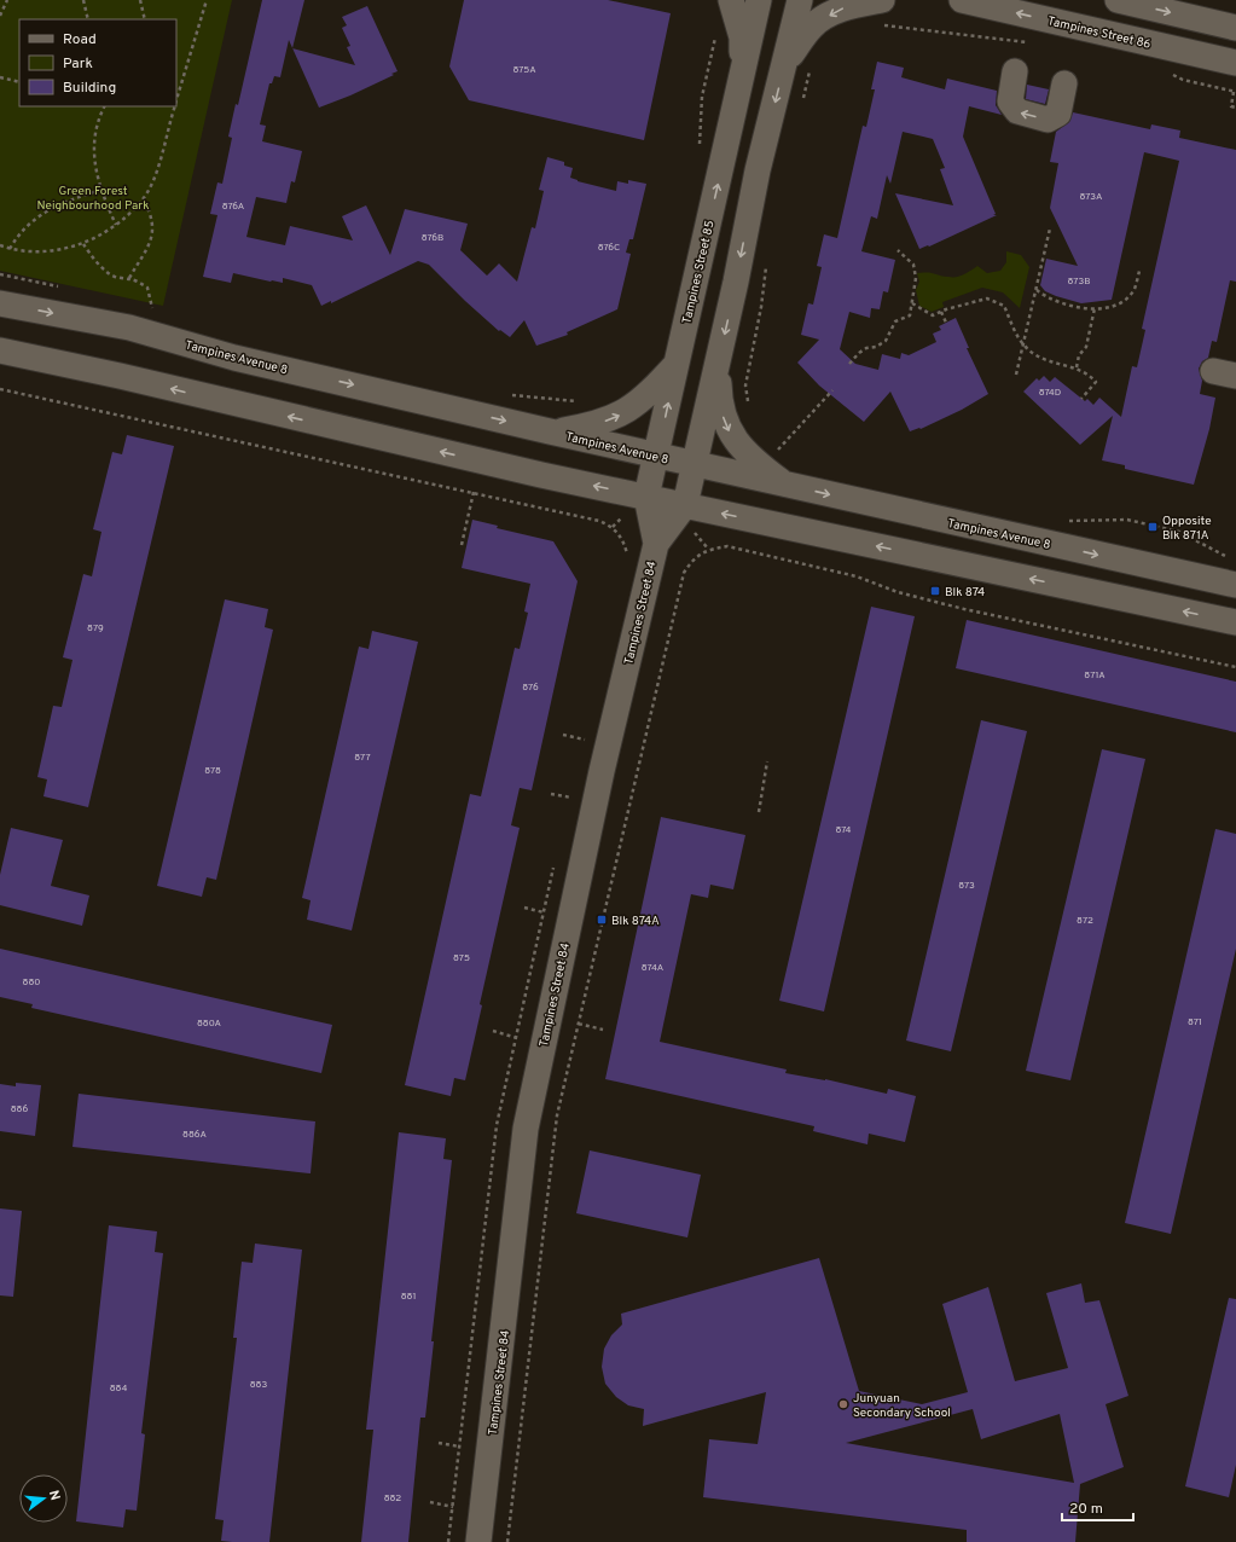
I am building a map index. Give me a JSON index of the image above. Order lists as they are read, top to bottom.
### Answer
{
  "streets": {
    "street": [
      "Tampines Street 86",
      "Tampines Street 85",
      "Tampines Avenue 8",
      "Tampines Street 84"
    ]
  },
  "crossings": [
    ["Tampines Street 85", "Tampines Avenue 8"],
    ["Tampines Street 85", "Tampines Street 84"],
    ["Tampines Avenue 8", "Tampines Street 84"]
  ],
  "parks": ["Green Forest Neighbourhood Park"],
  "places": {
    "transit": ["Opposite Blk 871A", "Blk 874", "Blk 874A"],
    "other": ["Junyuan Secondary School"]
  },
  "house_numbers": [
    "875A",
    "873A",
    "876A",
    "876B",
    "876C",
    "873B",
    "874D",
    "879",
    "871A",
    "876",
    "877",
    "878",
    "874",
    "873",
    "872",
    "875",
    "874A",
    "880",
    "871",
    "880A",
    "886",
    "886A",
    "881",
    "883",
    "884",
    "882"
  ],
  "legend": ["Road", "Park", "Building"],
  "scale_bar": "20 m",
  "north": "right"
}
